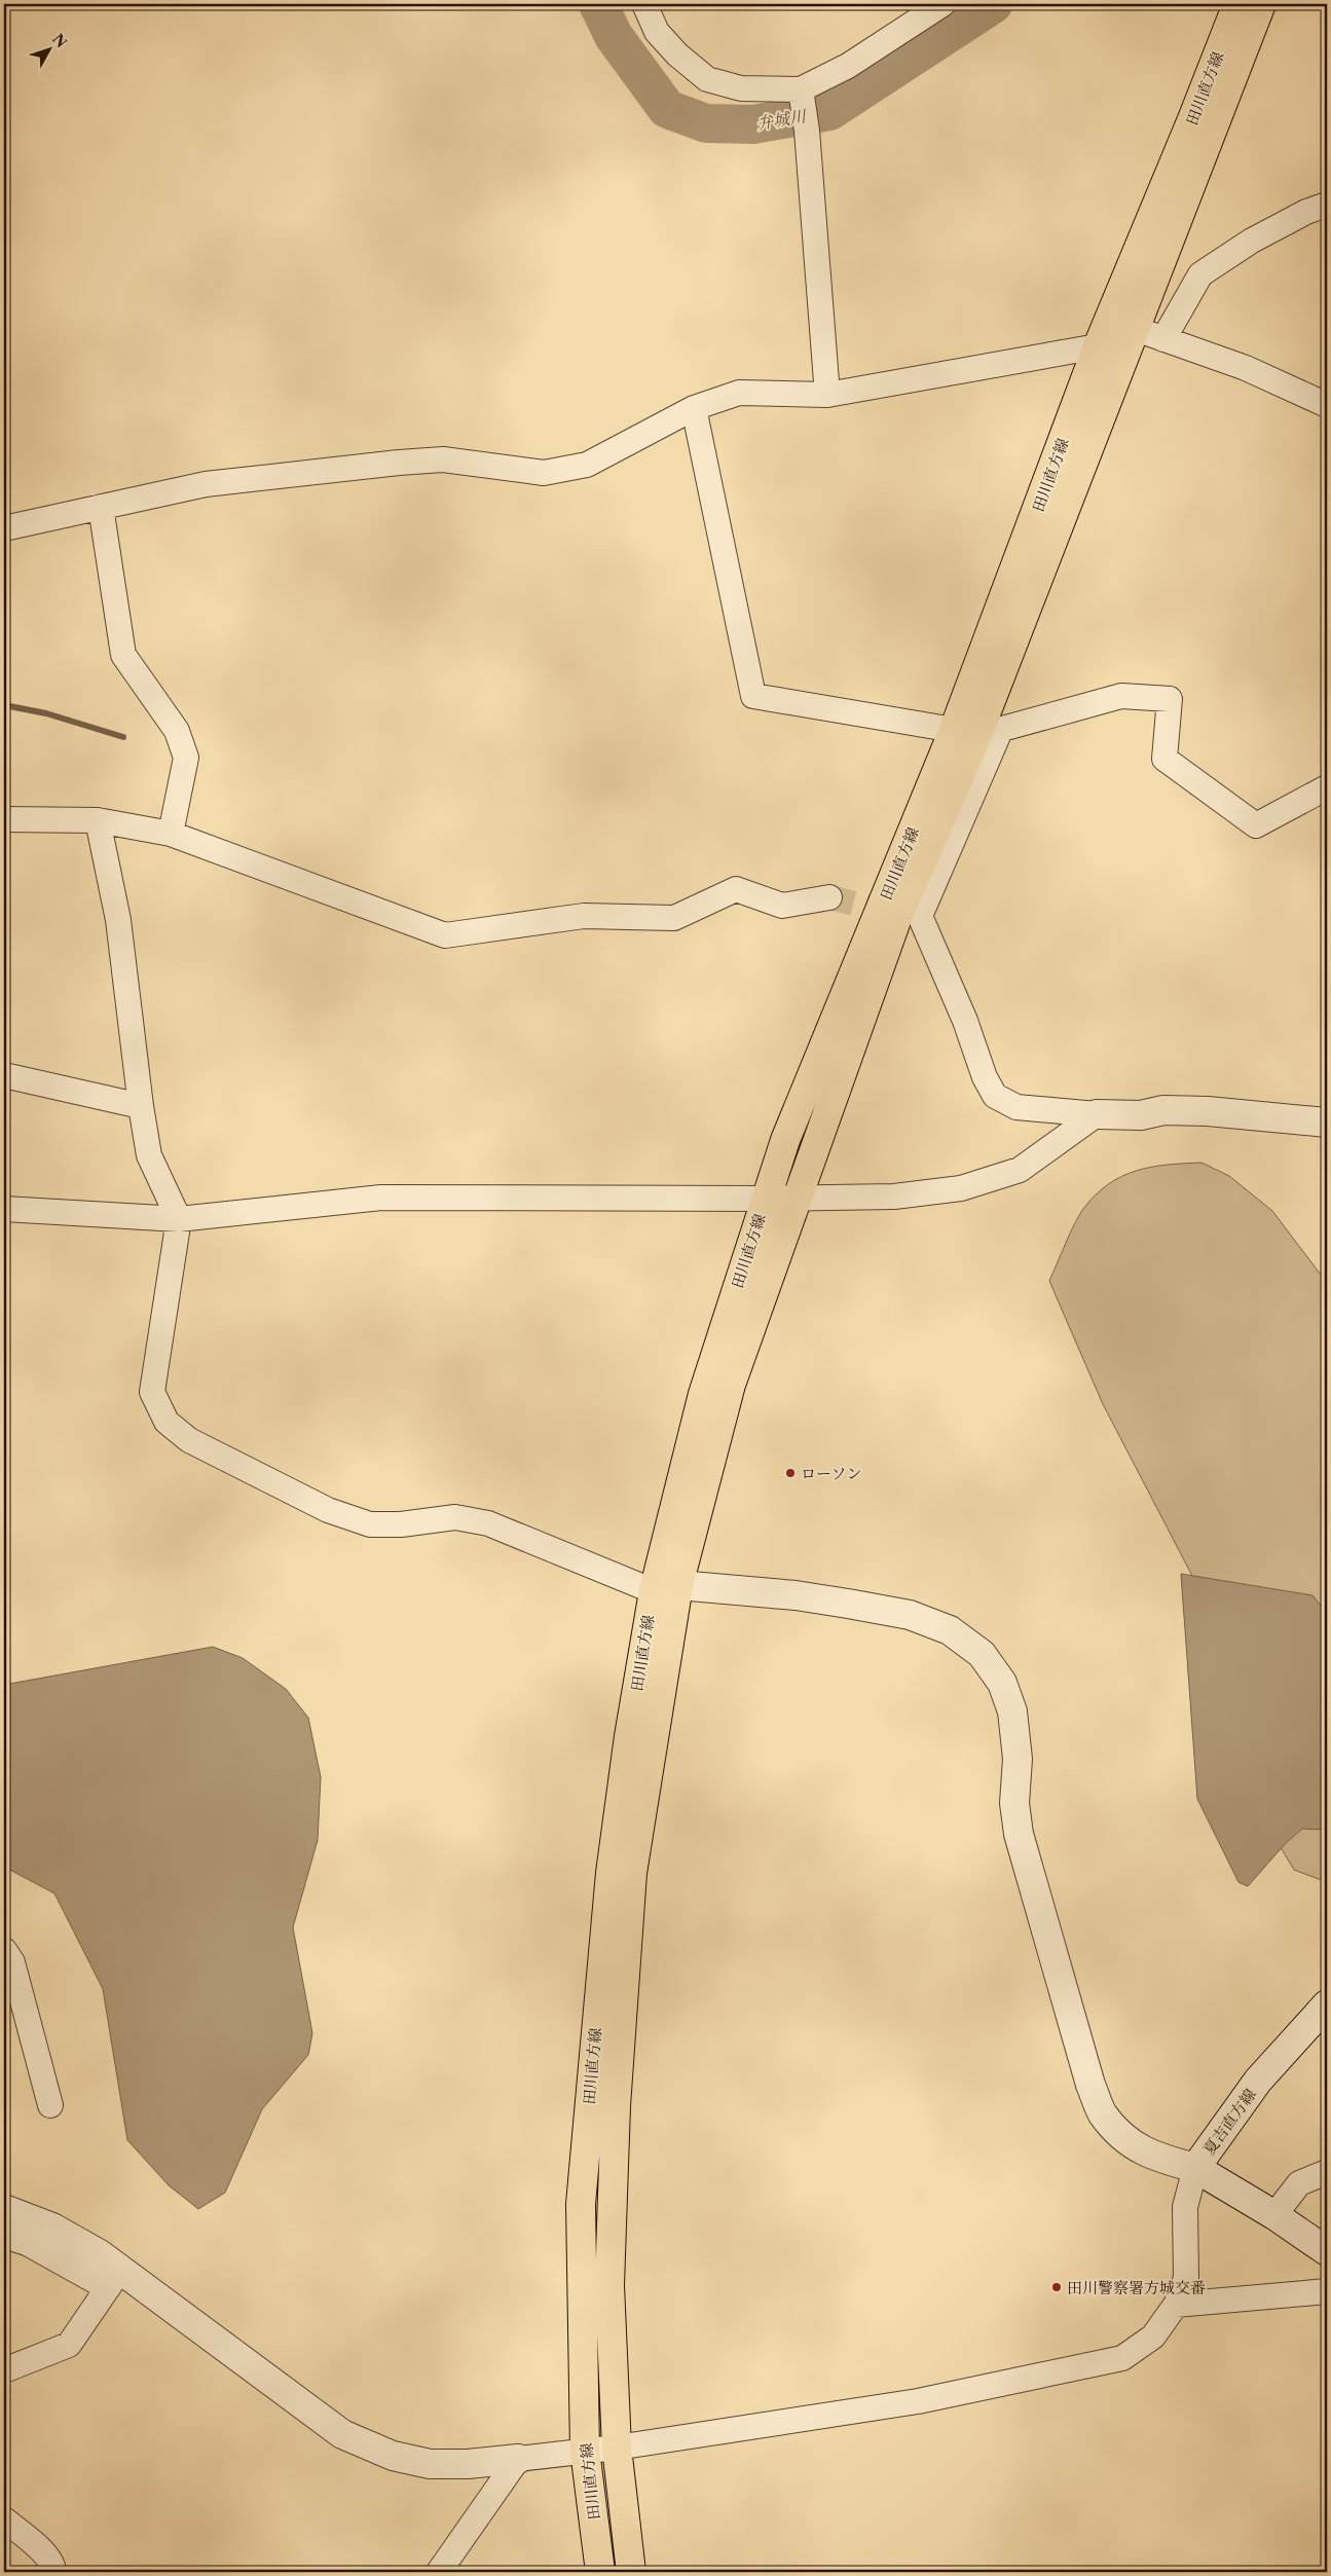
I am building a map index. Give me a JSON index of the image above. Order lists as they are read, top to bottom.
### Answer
{
  "streets": {
    "main road": ["田川直方線"],
    "street": ["夏吉直方線"]
  },
  "water": ["弁城川"],
  "places": ["ローソン", "田川警察署方城交番"],
  "north": "top right"
}
